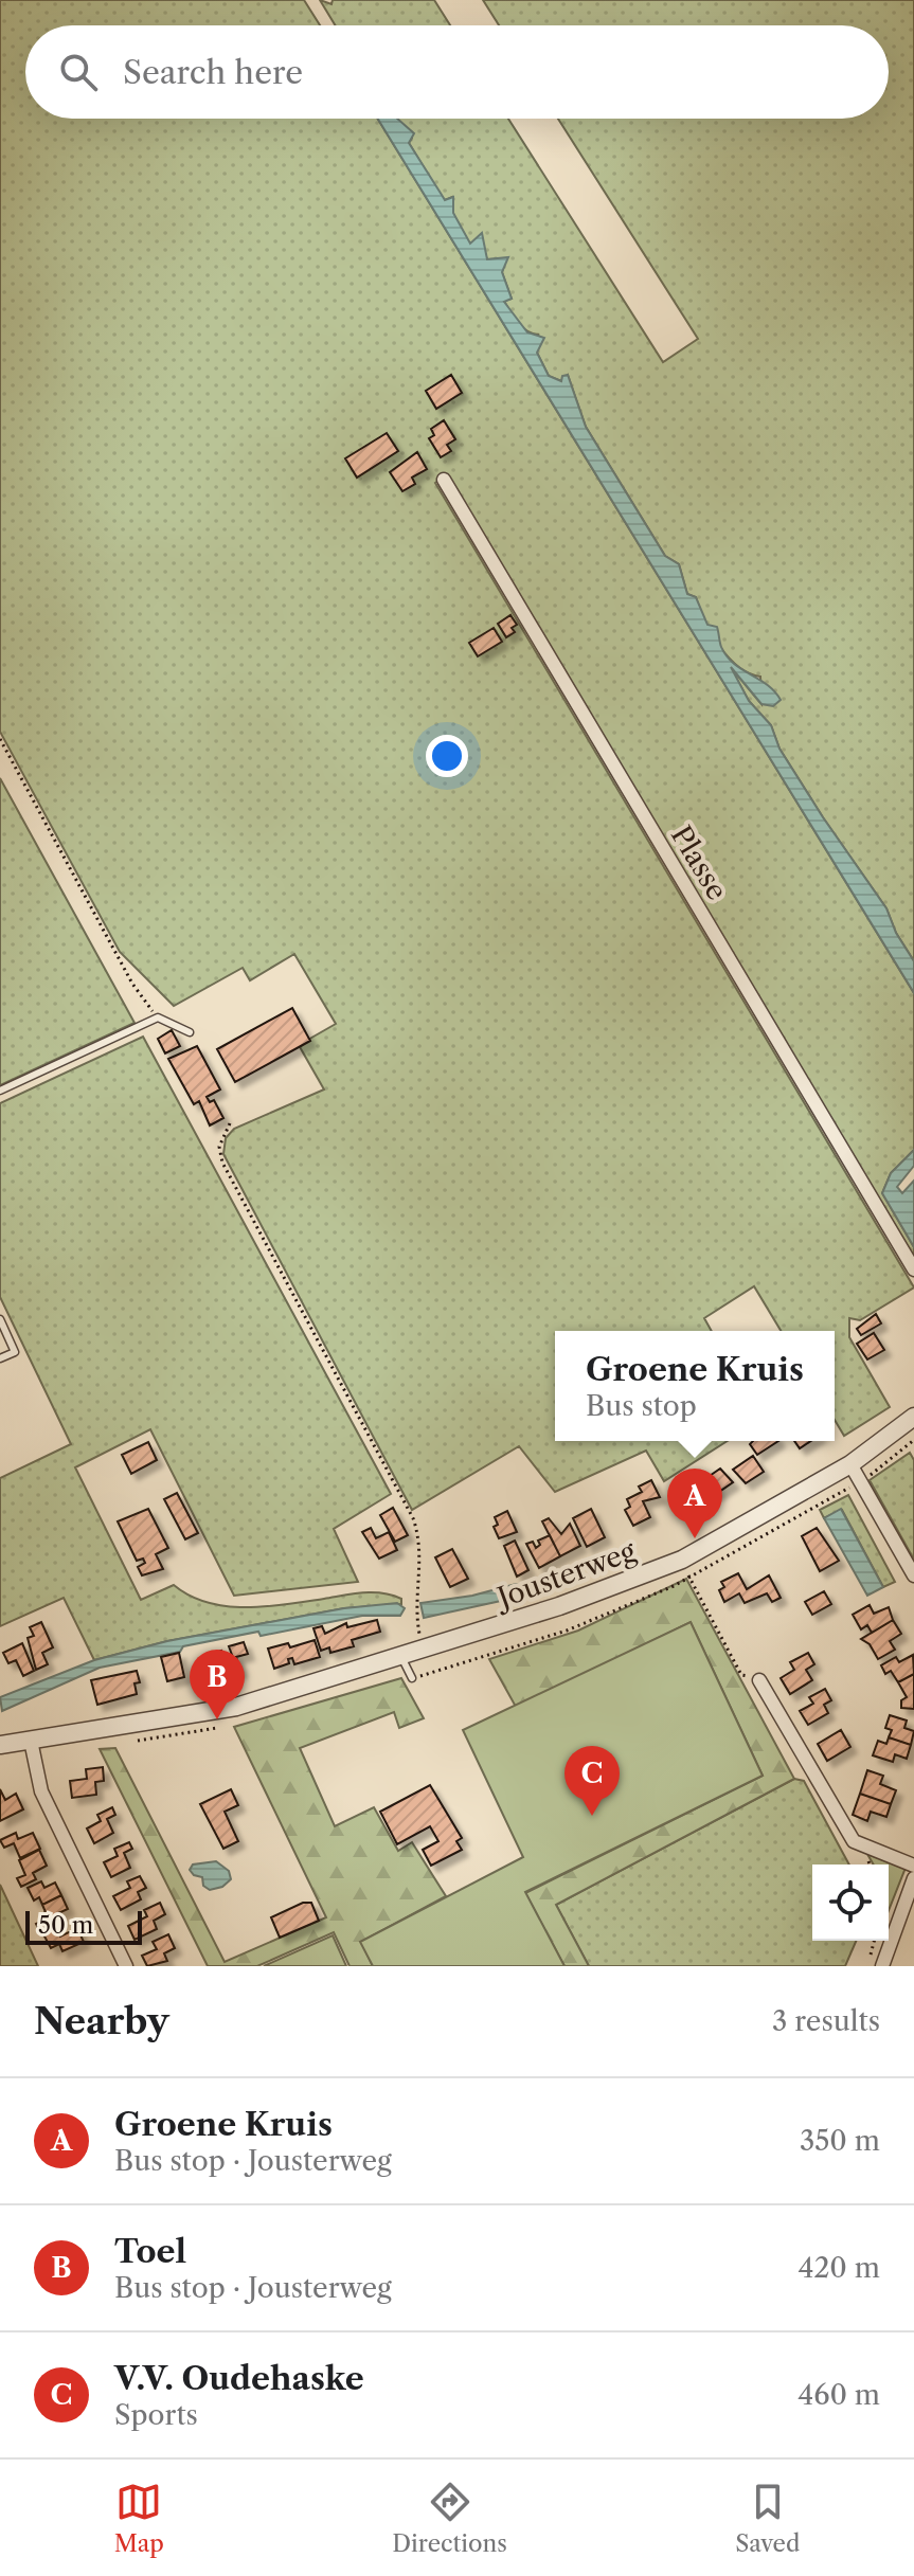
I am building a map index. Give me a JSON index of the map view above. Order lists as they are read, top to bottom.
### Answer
{
  "streets": {
    "street": ["Plasse", "Jousterweg"]
  },
  "scale_bar": "50 m",
  "page": {
    "search": "Search here",
    "popup": ["Groene Kruis", "Bus stop"],
    "pins": ["A", "B", "C"],
    "scale": "50 m",
    "heading": ["Nearby", "3 results"],
    "list": [
      {
        "mark": "A",
        "name": "Groene Kruis",
        "note": "Bus stop · Jousterweg",
        "value": "350 m"
      },
      {
        "mark": "B",
        "name": "Toel",
        "note": "Bus stop · Jousterweg",
        "value": "420 m"
      },
      {
        "mark": "C",
        "name": "V.V. Oudehaske",
        "note": "Sports",
        "value": "460 m"
      }
    ],
    "nav": ["Map", "Directions", "Saved"]
  }
}
